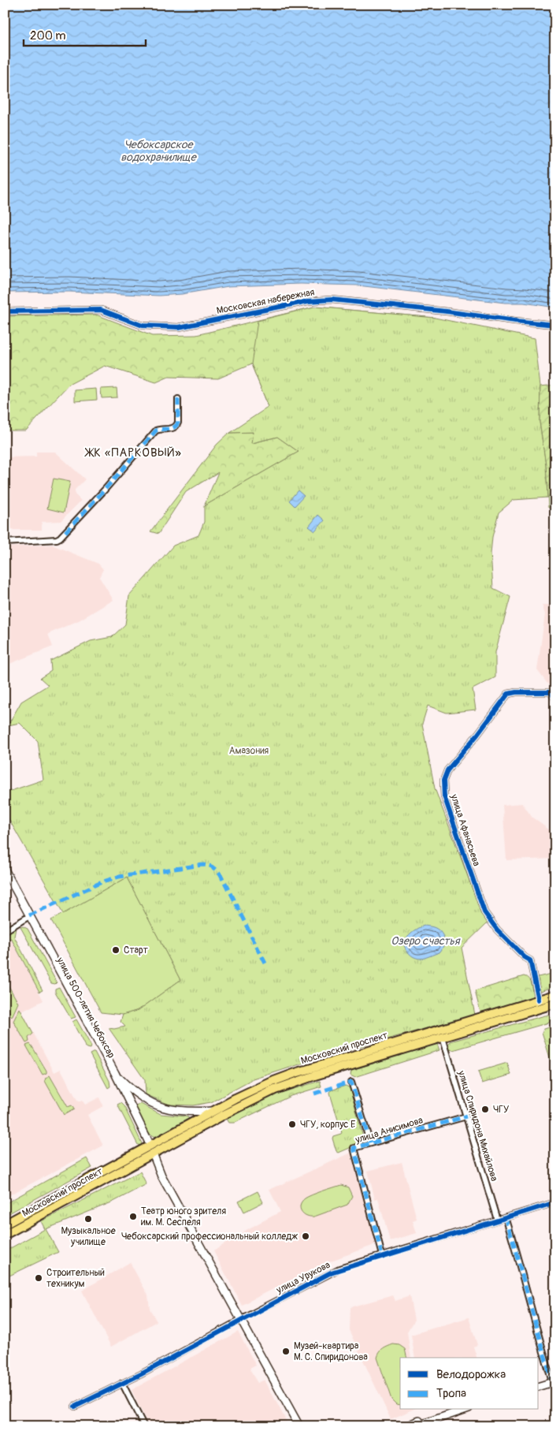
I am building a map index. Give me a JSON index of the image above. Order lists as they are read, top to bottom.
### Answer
{
  "streets": {
    "main road": ["улица 500-летия Чебоксар", "Московский проспект"],
    "street": [
      "Московская набережная",
      "улица Афанасьева",
      "улица Спиридона Михайлова",
      "улица Анисимова",
      "улица Урукова"
    ]
  },
  "crossings": [
    ["улица Афанасьева", "Московский проспект"],
    ["улица 500-летия Чебоксар", "Московский проспект"],
    ["улица 500-летия Чебоксар", "улица Урукова"],
    ["Московский проспект", "улица Спиридона Михайлова"],
    ["улица Спиридона Михайлова", "улица Анисимова"],
    ["улица Спиридона Михайлова", "улица Урукова"],
    ["улица Анисимова", "улица Урукова"]
  ],
  "districts": ["ЖК «ПАРКОВЫЙ»"],
  "water": ["Чебоксарское водохранилище", "Озеро счастья"],
  "parks": ["Амазония"],
  "places": [
    "Старт",
    "ЧГУ",
    "ЧГУ, корпус Е",
    "Театр юного зрителя им. М. Сеспеля",
    "Музыкальное училище",
    "Чебоксарский профессиональный колледж",
    "Строительный техникум",
    "Музей-квартира М. С. Спиридонова"
  ],
  "legend": ["Велодорожка", "Тропа"],
  "scale_bar": "200 m"
}
